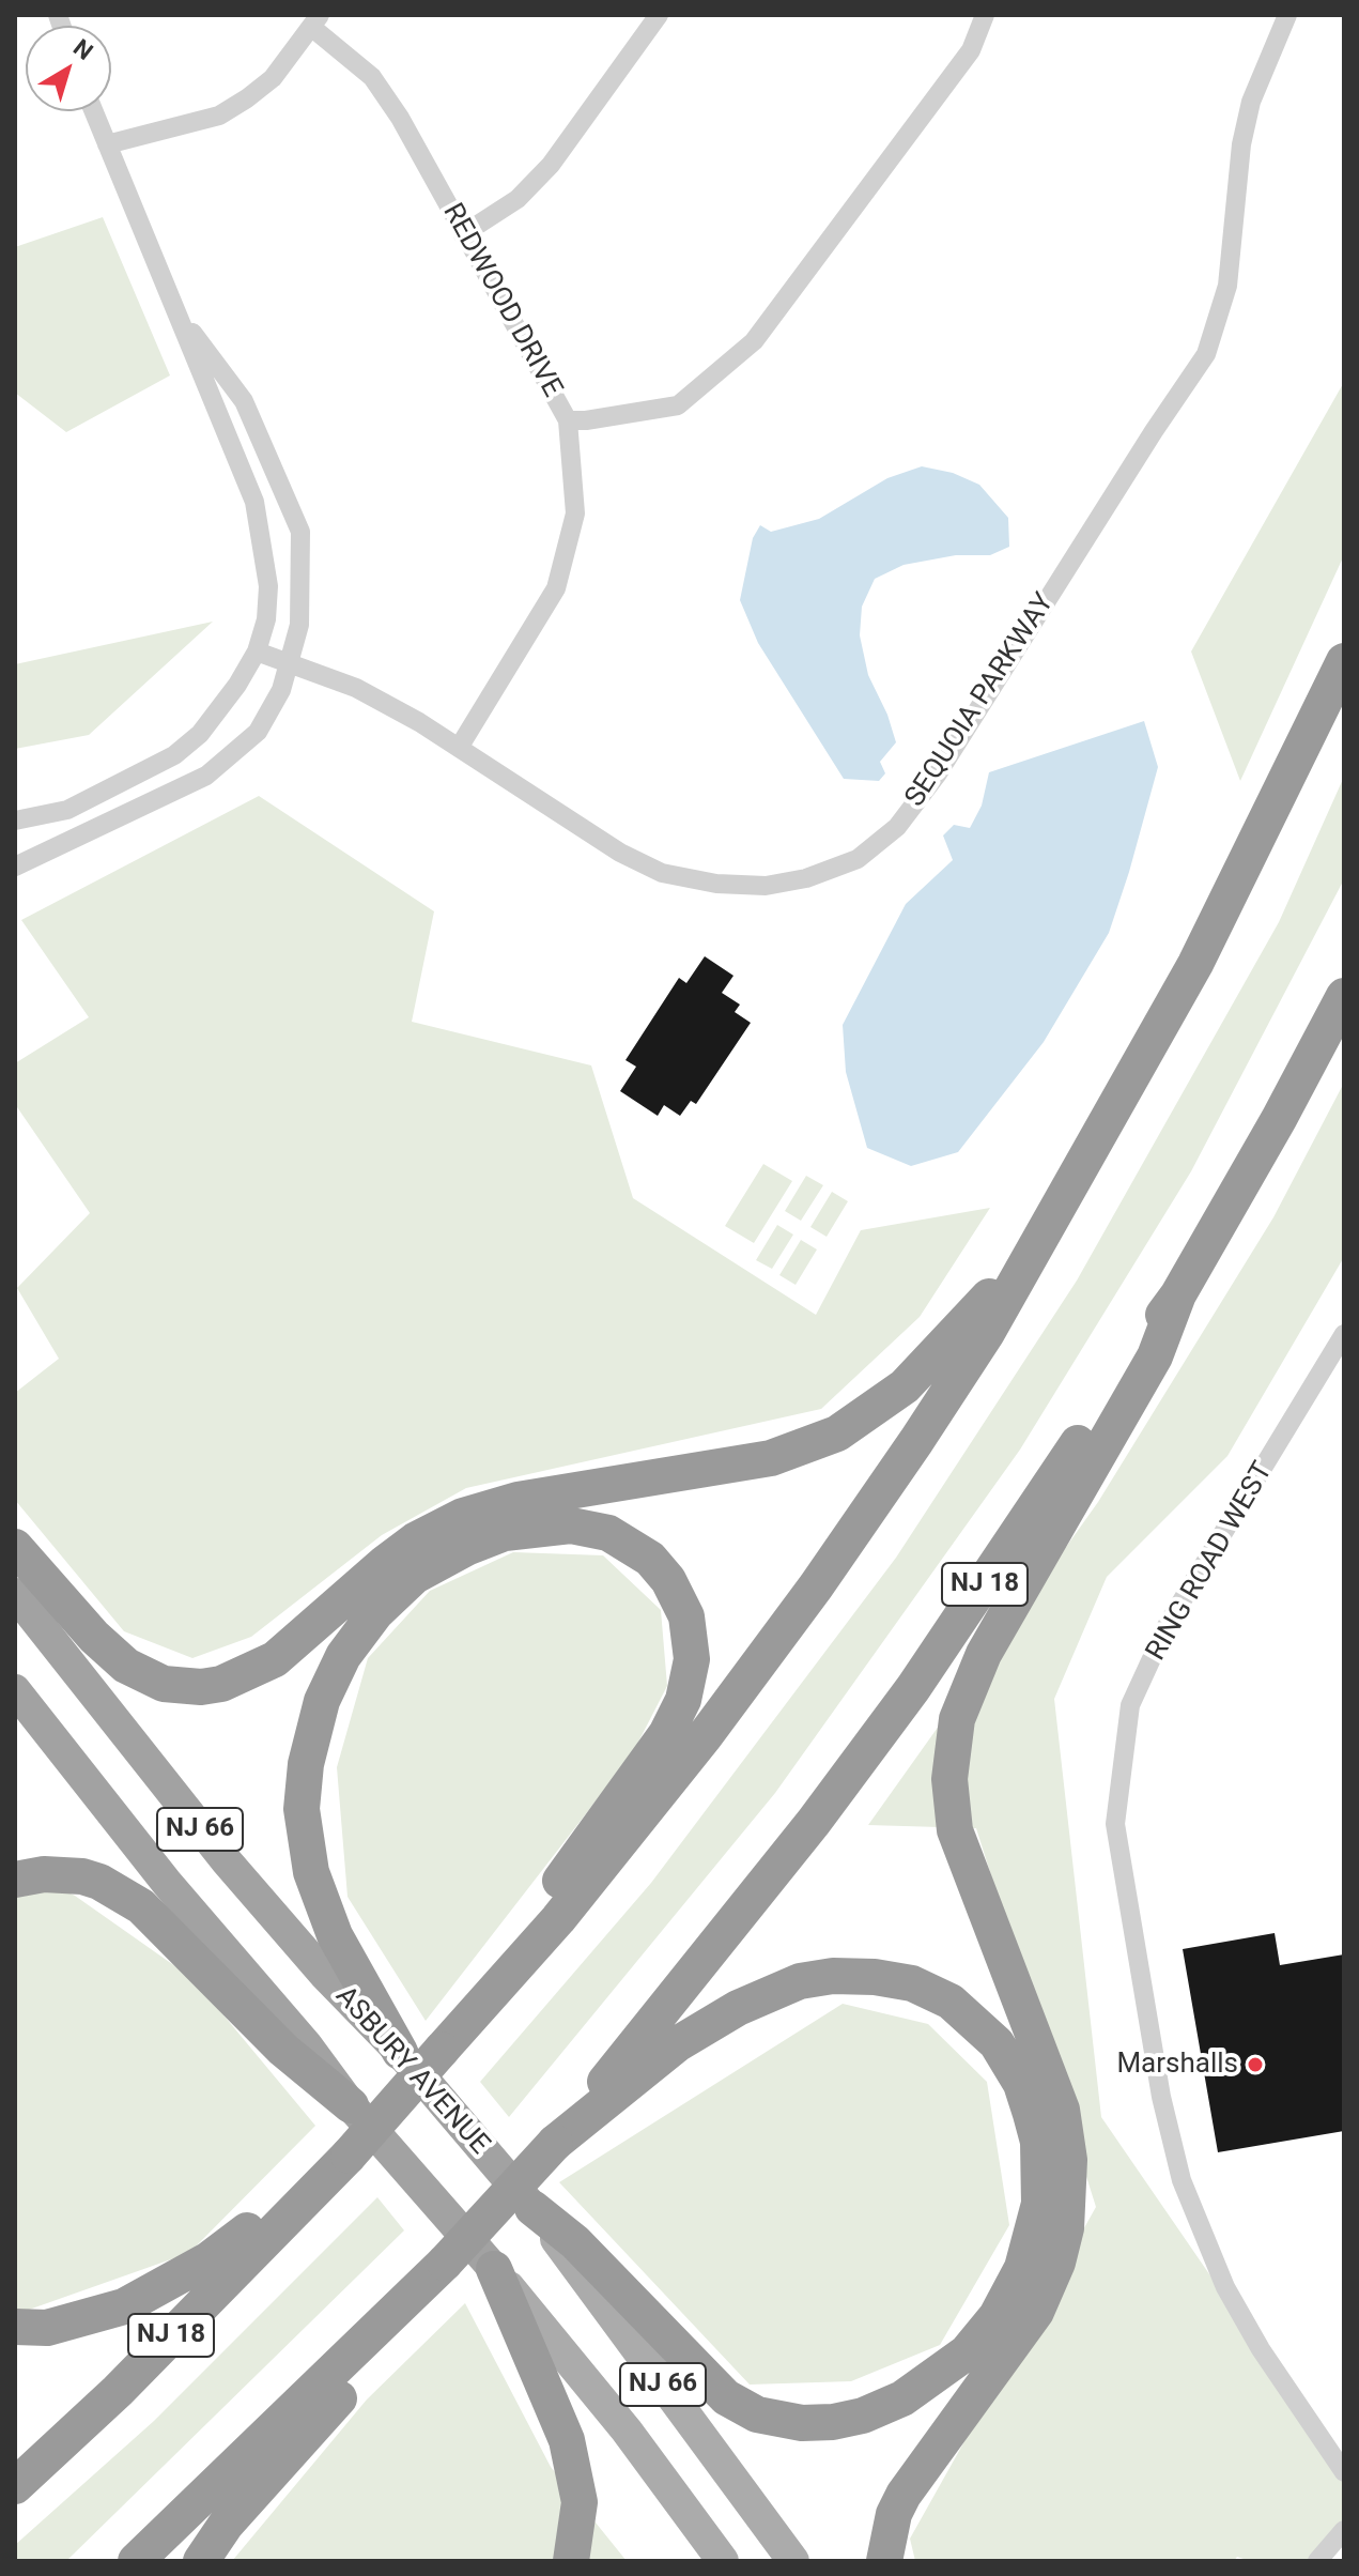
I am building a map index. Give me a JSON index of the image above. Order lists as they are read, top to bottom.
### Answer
{
  "streets": {
    "highway": ["NJ 18", "NJ 66", "ASBURY AVENUE"],
    "street": ["REDWOOD DRIVE", "SEQUOIA PARKWAY", "RING ROAD WEST"]
  },
  "places": ["Marshalls"],
  "north": "top right"
}
